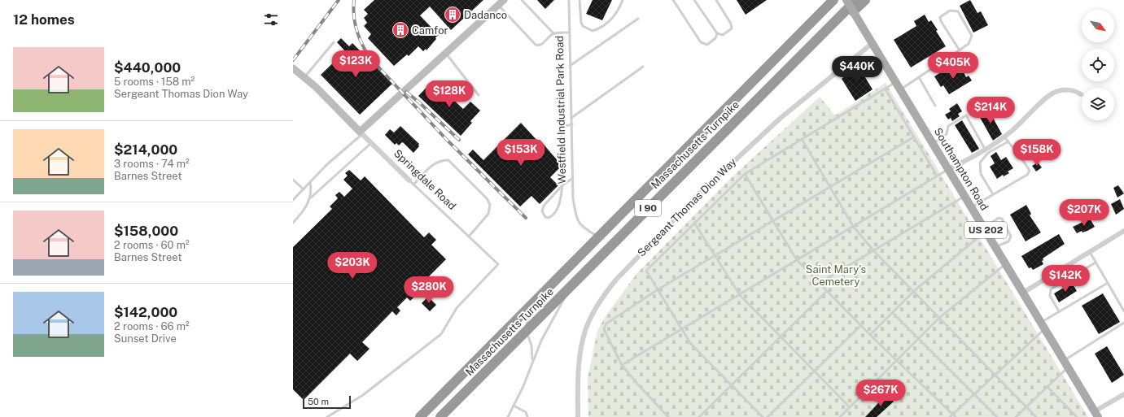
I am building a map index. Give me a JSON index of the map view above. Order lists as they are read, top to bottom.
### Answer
{
  "streets": {
    "highway": ["Massachusetts Turnpike", "I 90"],
    "main road": ["Southampton Road", "US 202"],
    "street": ["Springdale Road", "Sergeant Thomas Dion Way"],
    "lane": ["Westfield Industrial Park Road"]
  },
  "crossings": [
    ["Westfield Industrial Park Road", "Massachusetts Turnpike"],
    ["Southampton Road", "Sergeant Thomas Dion Way"]
  ],
  "parks": ["Saint Mary's Cemetery"],
  "places": {
    "building": ["Dadanco", "Camfor"]
  },
  "scale_bar": "50 m",
  "north": "bottom right",
  "page": {
    "heading": "12 homes",
    "list": [
      {
        "name": "$440,000",
        "note": "5 rooms · 158 m² · Sergeant Thomas Dion Way"
      },
      {
        "name": "$214,000",
        "note": "3 rooms · 74 m² · Barnes Street"
      },
      {
        "name": "$158,000",
        "note": "2 rooms · 60 m² · Barnes Street"
      },
      {
        "name": "$142,000",
        "note": "2 rooms · 66 m² · Sunset Drive"
      }
    ],
    "price": [
      "$123K",
      "$405K",
      "$440K",
      "$128K",
      "$214K",
      "$153K",
      "$158K",
      "$207K",
      "$203K",
      "$142K",
      "$280K",
      "$267K"
    ],
    "scale": "50 m"
  }
}
